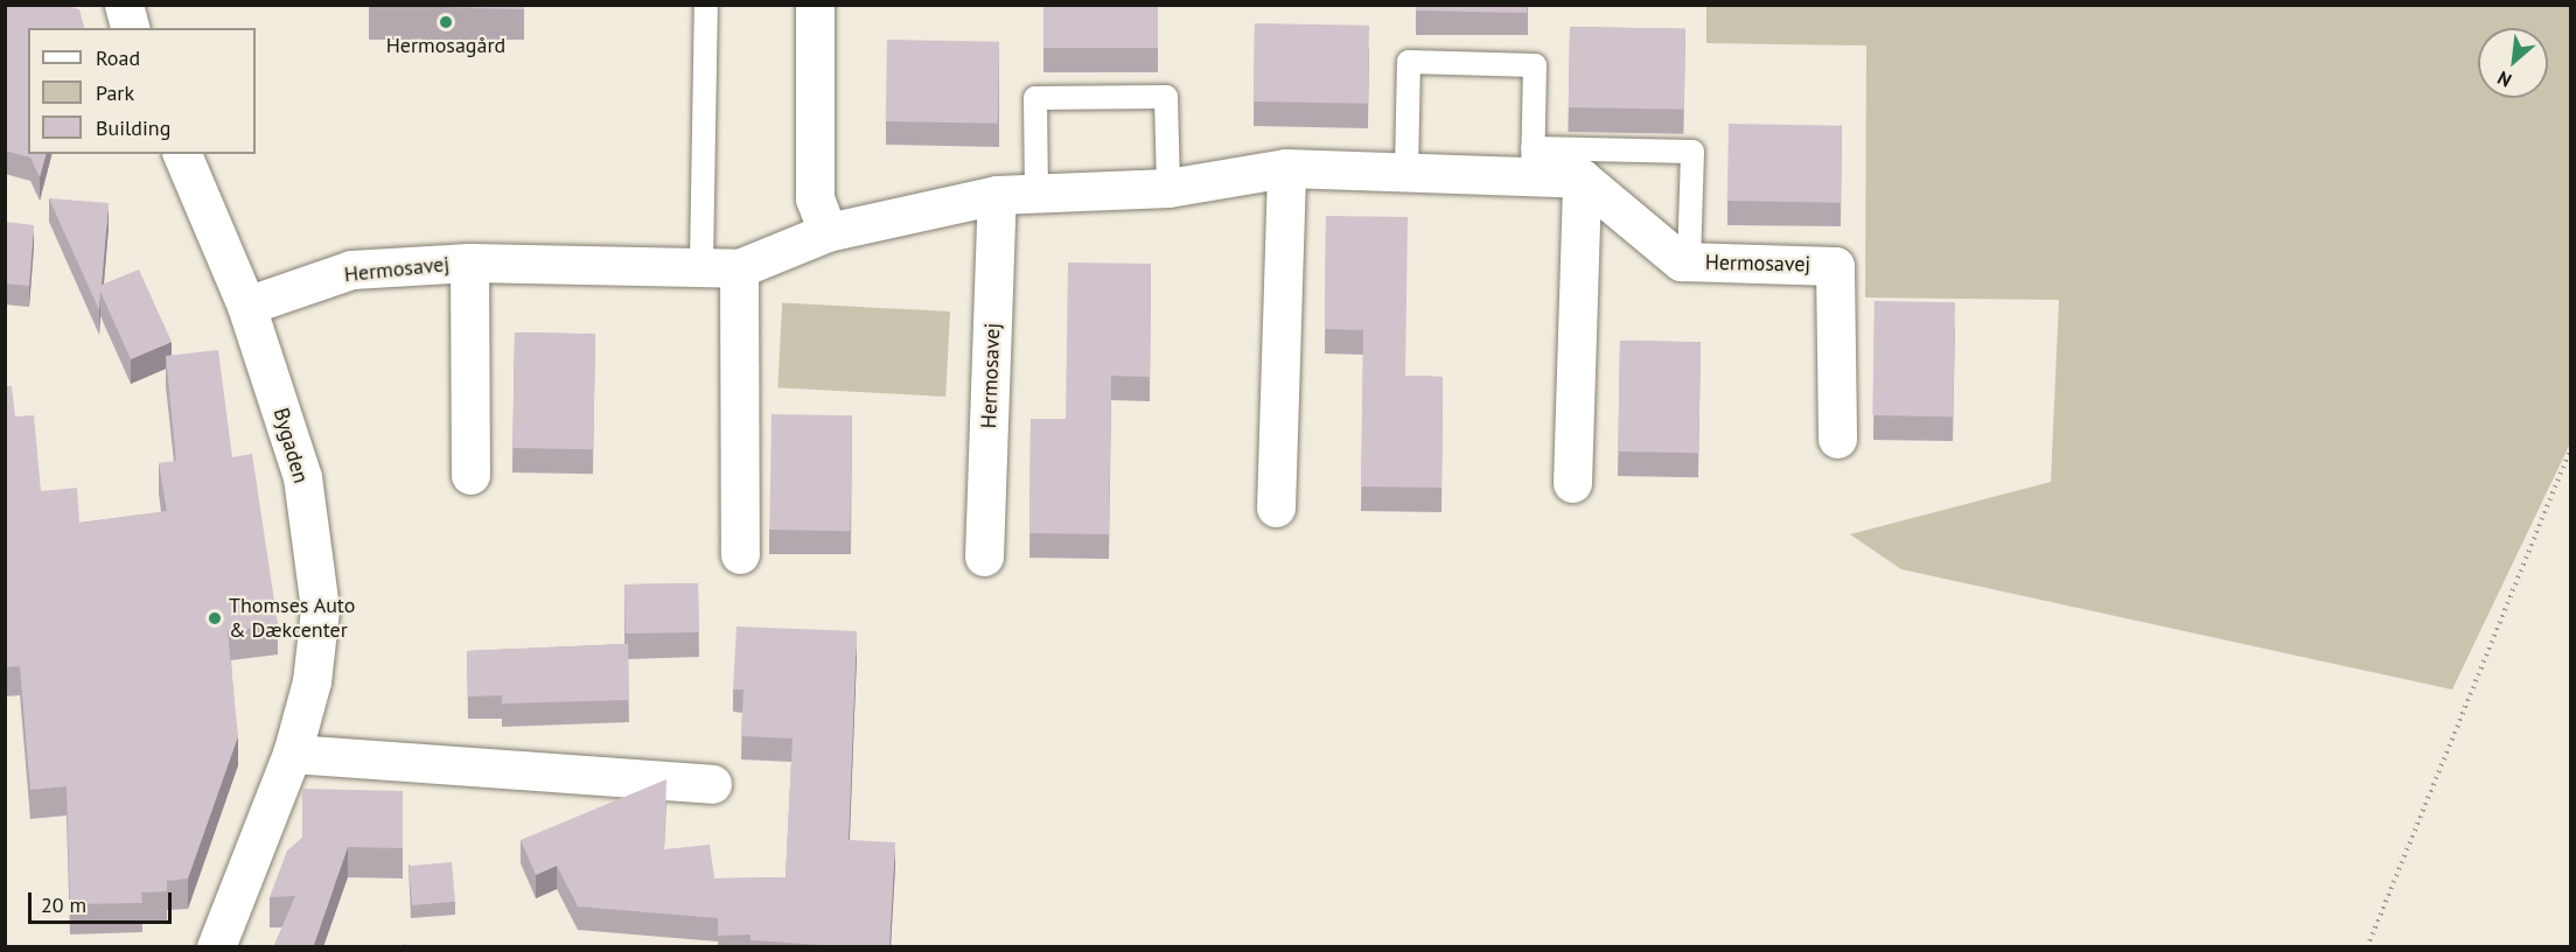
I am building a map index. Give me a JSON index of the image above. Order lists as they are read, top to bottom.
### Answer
{
  "streets": {
    "street": ["Hermosavej", "Bygaden"]
  },
  "crossings": [
    ["Hermosavej", "Bygaden"]
  ],
  "places": ["Hermosagård", "Thomses Auto & Dækcenter"],
  "legend": ["Road", "Park", "Building"],
  "scale_bar": "20 m",
  "north": "bottom left"
}
